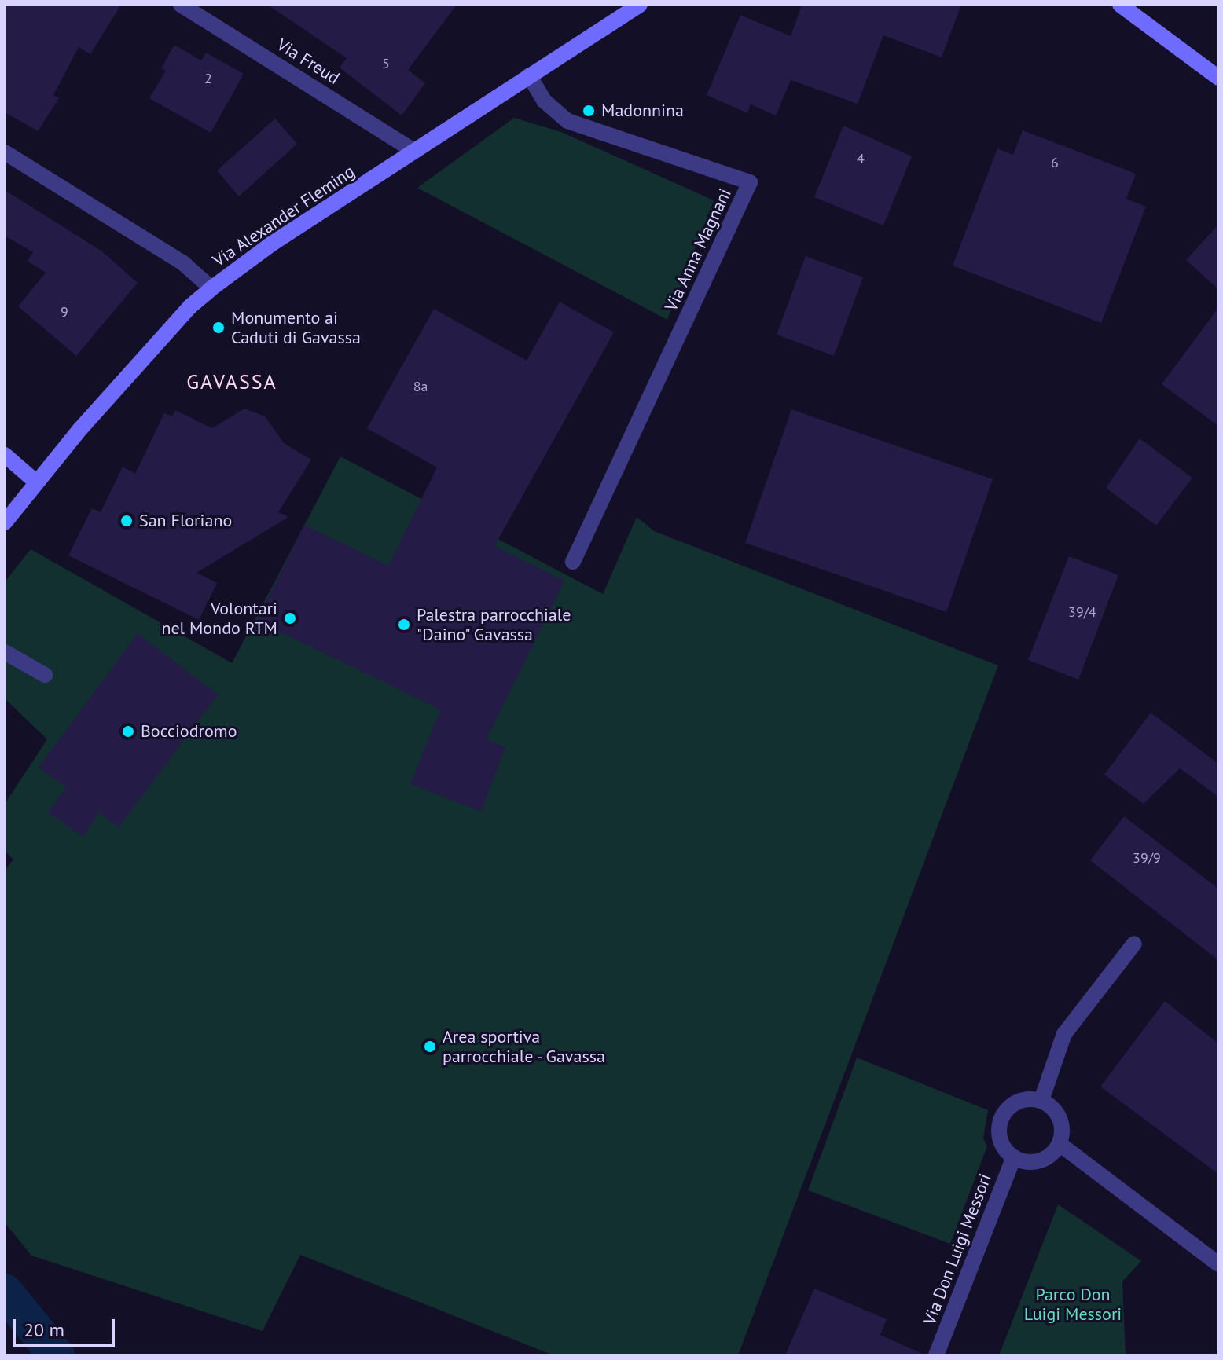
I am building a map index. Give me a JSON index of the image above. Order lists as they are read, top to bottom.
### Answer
{
  "streets": {
    "street": [
      "Via Freud",
      "Via Alexander Fleming",
      "Via Anna Magnani",
      "Via Don Luigi Messori"
    ]
  },
  "crossings": [
    ["Via Freud", "Via Alexander Fleming"],
    ["Via Alexander Fleming", "Via Anna Magnani"]
  ],
  "districts": ["GAVASSA"],
  "parks": ["Parco Don Luigi Messori"],
  "places": [
    "Madonnina",
    "Monumento ai Caduti di Gavassa",
    "San Floriano",
    "Volontari nel Mondo RTM",
    "Palestra parrocchiale \"Daino\" Gavassa",
    "Bocciodromo",
    "Area sportiva parrocchiale - Gavassa"
  ],
  "house_numbers": [
    "5",
    "2",
    "4",
    "6",
    "9",
    "8a",
    "39/4",
    "39/9"
  ],
  "scale_bar": "20 m"
}
